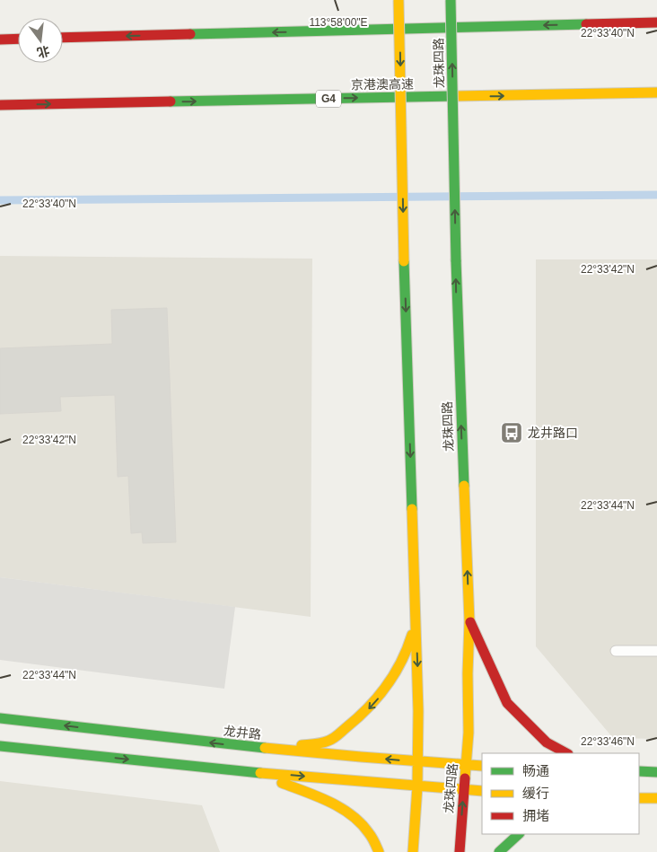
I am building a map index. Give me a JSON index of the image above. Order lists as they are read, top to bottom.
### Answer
{
  "streets": {
    "main road": [
      "龙珠四路",
      "京港澳高速",
      "G4",
      "龙井路"
    ]
  },
  "crossings": [
    ["龙珠四路", "龙井路"]
  ],
  "places": {
    "bus stop": ["龙井路口"]
  },
  "legend": ["畅通", "缓行", "拥堵"],
  "north": "bottom",
  "coordinates": [
    "113°58'00\"E",
    "22°33'40\"N",
    "22°33'42\"N",
    "22°33'44\"N",
    "22°33'46\"N"
  ]
}
